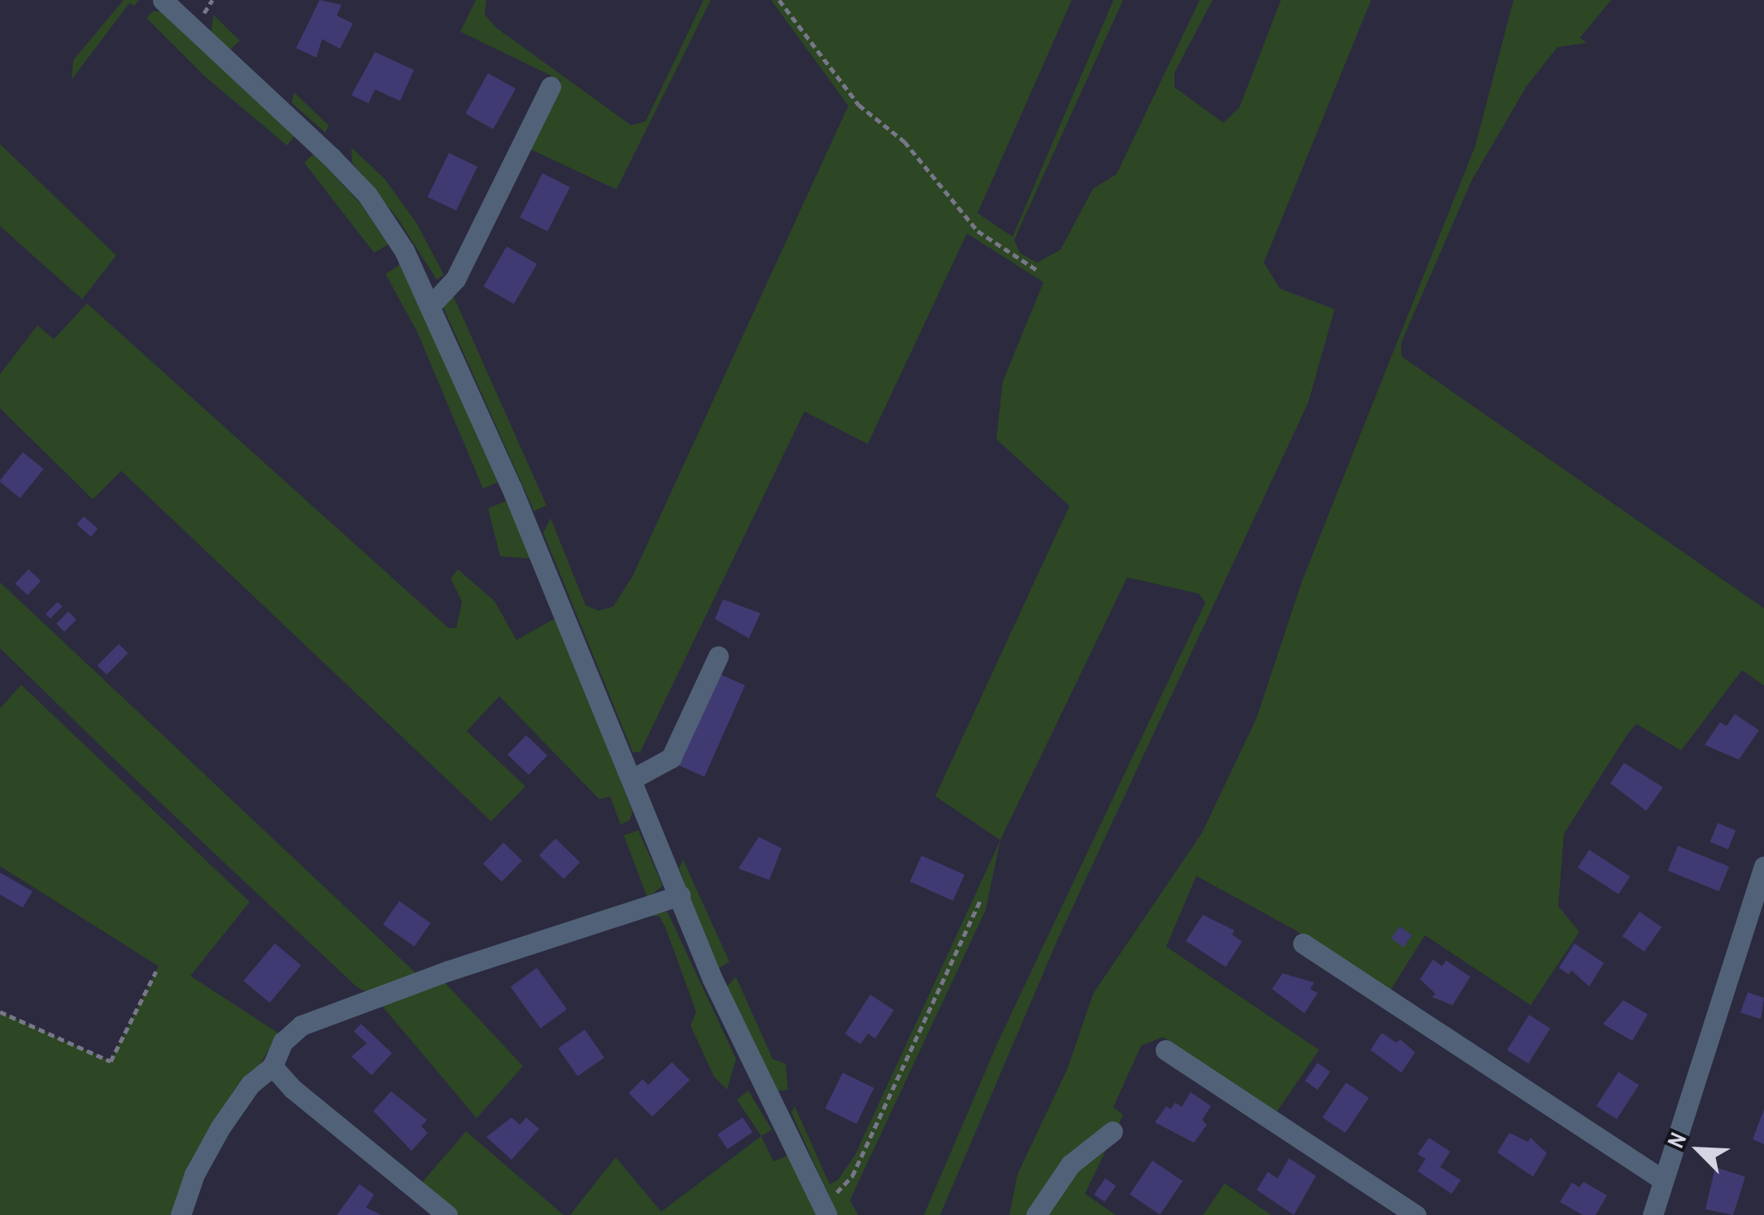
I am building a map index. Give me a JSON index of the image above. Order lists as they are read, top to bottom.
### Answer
{
  "north": "top left"
}
